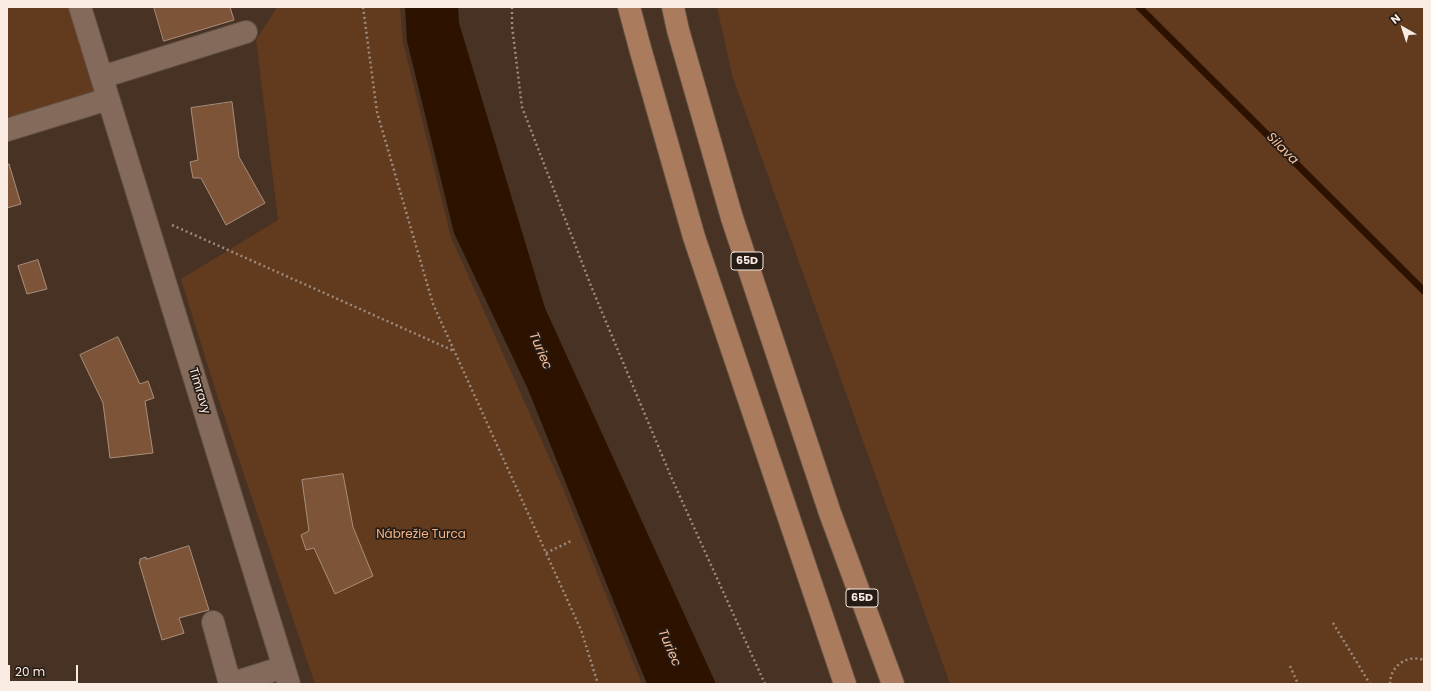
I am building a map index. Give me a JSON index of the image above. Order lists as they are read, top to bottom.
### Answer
{
  "streets": {
    "main road": ["65D"],
    "street": ["Timravy"]
  },
  "water": ["Silava", "Turiec"],
  "parks": ["Nábrežie Turca"],
  "scale_bar": "20 m",
  "north": "top left"
}
